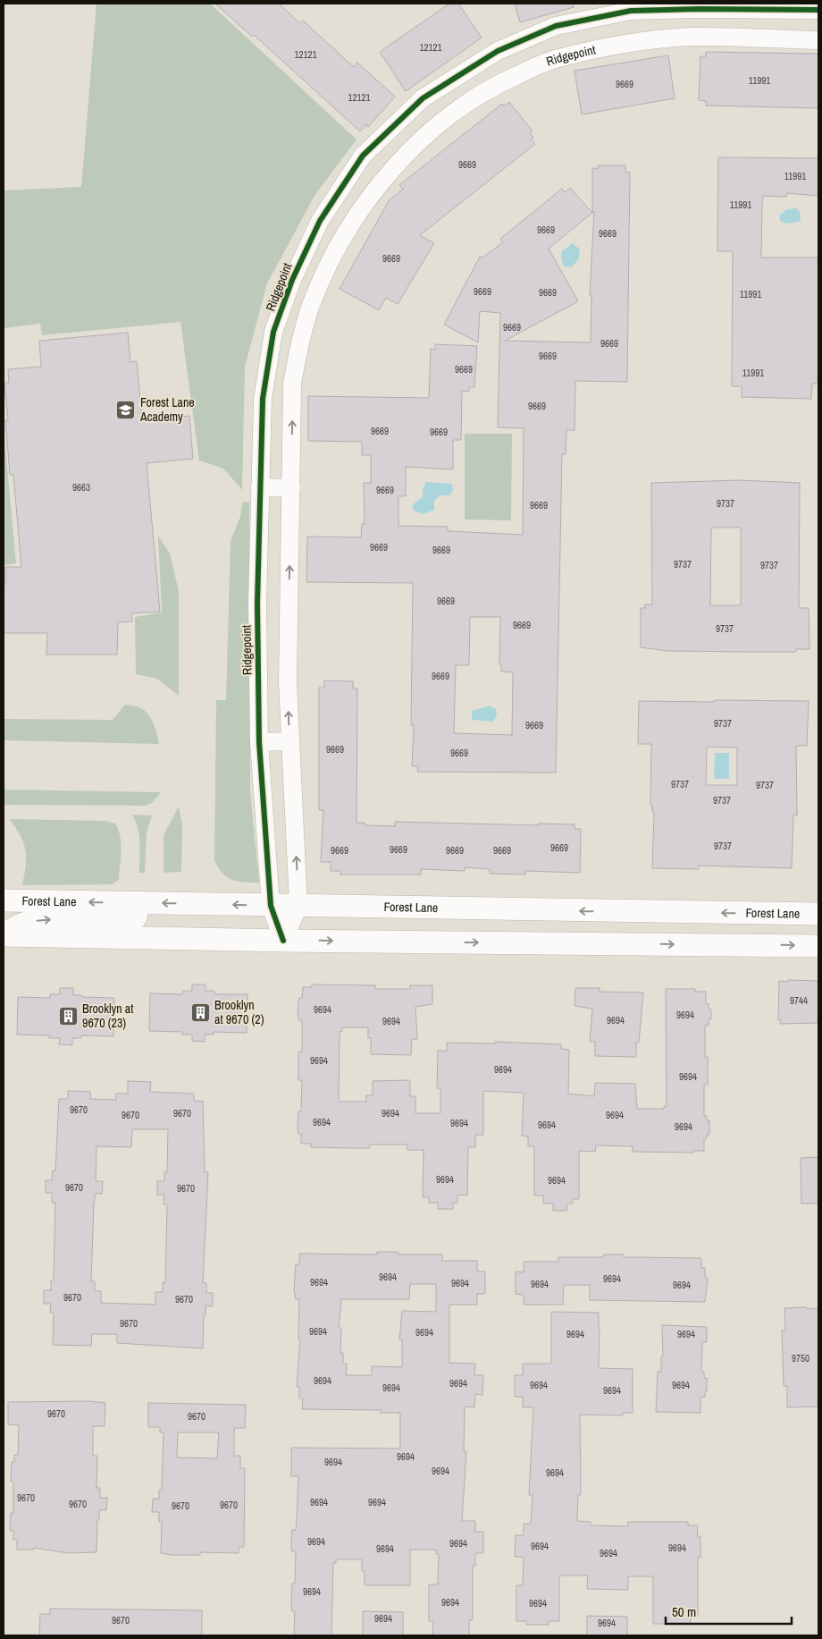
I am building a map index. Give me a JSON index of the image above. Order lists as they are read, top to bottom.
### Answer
{
  "streets": {
    "main road": ["Forest Lane"],
    "street": ["Ridgepoint"]
  },
  "crossings": [
    ["Ridgepoint", "Forest Lane"]
  ],
  "one_way": ["Ridgepoint"],
  "places": {
    "school or university": ["Forest Lane Academy"],
    "building": ["Brooklyn at 9670 (2)", "Brooklyn at 9670 (23)"]
  },
  "house_numbers": [
    "12121",
    "12121",
    "11991",
    "9669",
    "12121",
    "9669",
    "11991",
    "11991",
    "9669",
    "9669",
    "9669",
    "9669",
    "9669",
    "11991",
    "9669",
    "9669",
    "9669",
    "9669",
    "11991",
    "9669",
    "9669",
    "9669",
    "9663",
    "9669",
    "9737",
    "9669",
    "9669",
    "9669",
    "9737",
    "9737",
    "9669",
    "9669",
    "9737",
    "9669",
    "9737",
    "9669",
    "9669",
    "9669",
    "9737",
    "9737",
    "9737",
    "9737",
    "9669",
    "9669",
    "9669",
    "9669",
    "9669",
    "9744",
    "9694",
    "9694",
    "9694",
    "9694",
    "9694",
    "9694",
    "9694",
    "9670",
    "9670",
    "9694",
    "9670",
    "9694",
    "9694",
    "9694",
    "9694",
    "9694",
    "9694",
    "9694",
    "9670",
    "9670",
    "9694",
    "9694",
    "9694",
    "9694",
    "9694",
    "9694",
    "9670",
    "9670",
    "9670",
    "9694",
    "9694",
    "9694",
    "9694",
    "9750",
    "9694",
    "9694",
    "9694",
    "9694",
    "9694",
    "9694",
    "9670",
    "9670",
    "9694",
    "9694",
    "9694",
    "9694",
    "9670",
    "9694",
    "9694",
    "9670",
    "9670",
    "9670",
    "9694",
    "9694",
    "9694",
    "9694",
    "9694",
    "9694",
    "9694",
    "9694",
    "9694",
    "9694",
    "9670",
    "9694"
  ],
  "scale_bar": "50 m"
}
